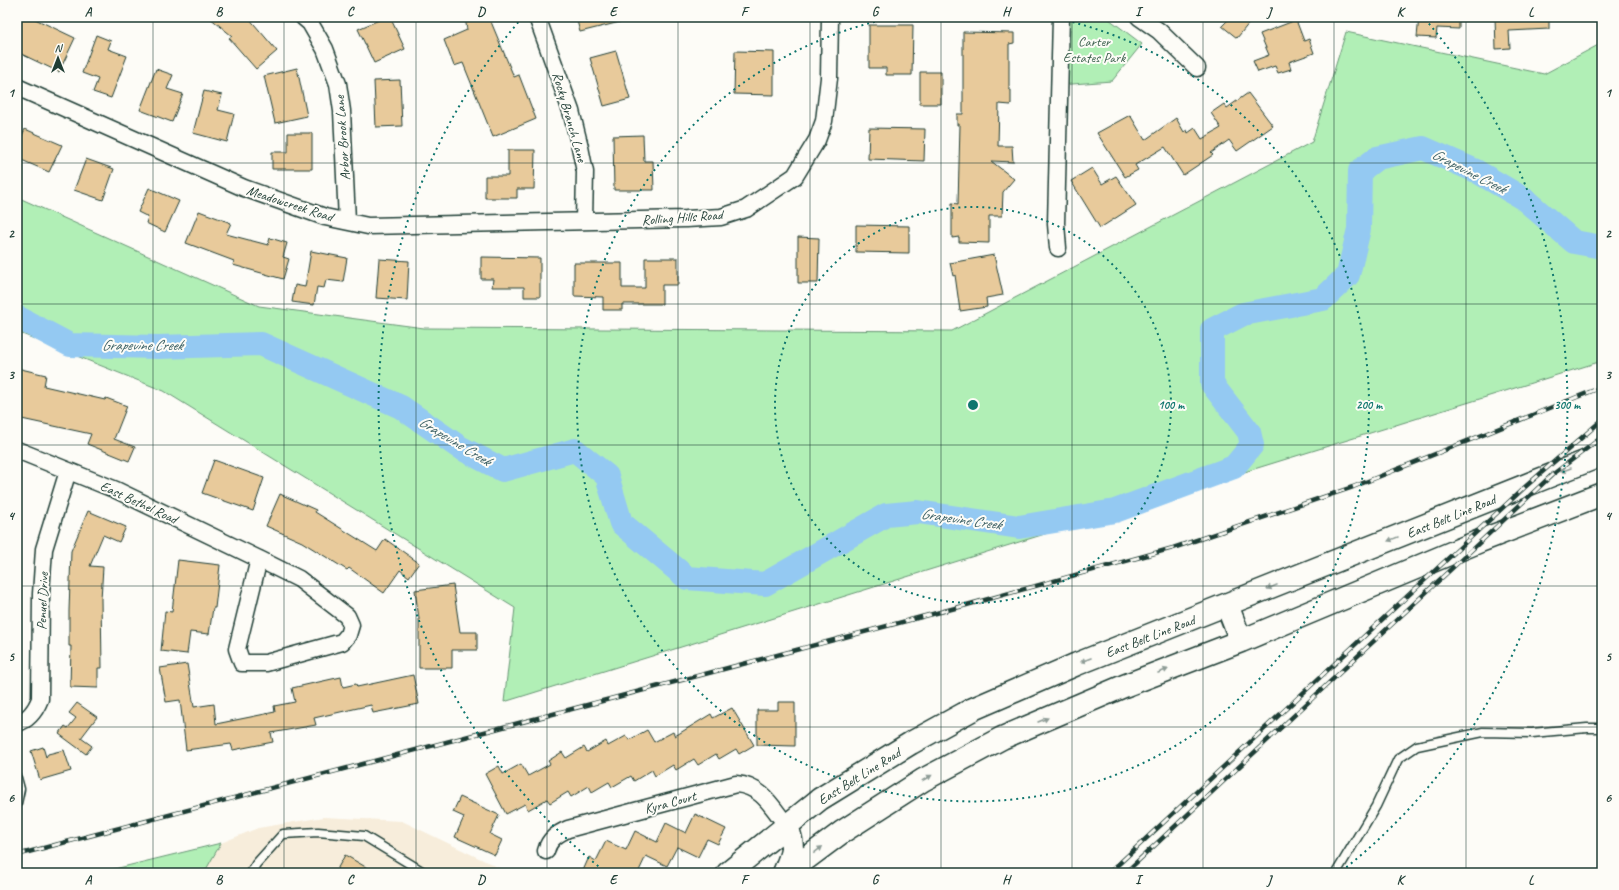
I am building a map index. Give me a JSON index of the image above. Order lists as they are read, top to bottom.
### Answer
{
  "streets": {
    "main road": ["East Belt Line Road"],
    "street": [
      "Rocky Branch Lane",
      "Arbor Brook Lane",
      "Meadowcreek Road",
      "Rolling Hills Road",
      "East Bethel Road",
      "Penuel Drive",
      "Kyra Court"
    ]
  },
  "crossings": [
    ["Rocky Branch Lane", "Meadowcreek Road"],
    ["Rocky Branch Lane", "Rolling Hills Road"],
    ["Arbor Brook Lane", "Meadowcreek Road"],
    ["Meadowcreek Road", "Rolling Hills Road"],
    ["East Bethel Road", "Penuel Drive"],
    ["East Belt Line Road", "Kyra Court"]
  ],
  "water": ["Grapevine Creek"],
  "parks": ["Carter Estates Park"],
  "north": "top",
  "grid": {
    "columns": [
      "A",
      "B",
      "C",
      "D",
      "E",
      "F",
      "G",
      "H",
      "I",
      "J",
      "K",
      "L"
    ],
    "rows": [
      "1",
      "2",
      "3",
      "4",
      "5",
      "6"
    ]
  },
  "rings": ["100 m", "200 m", "300 m"]
}
